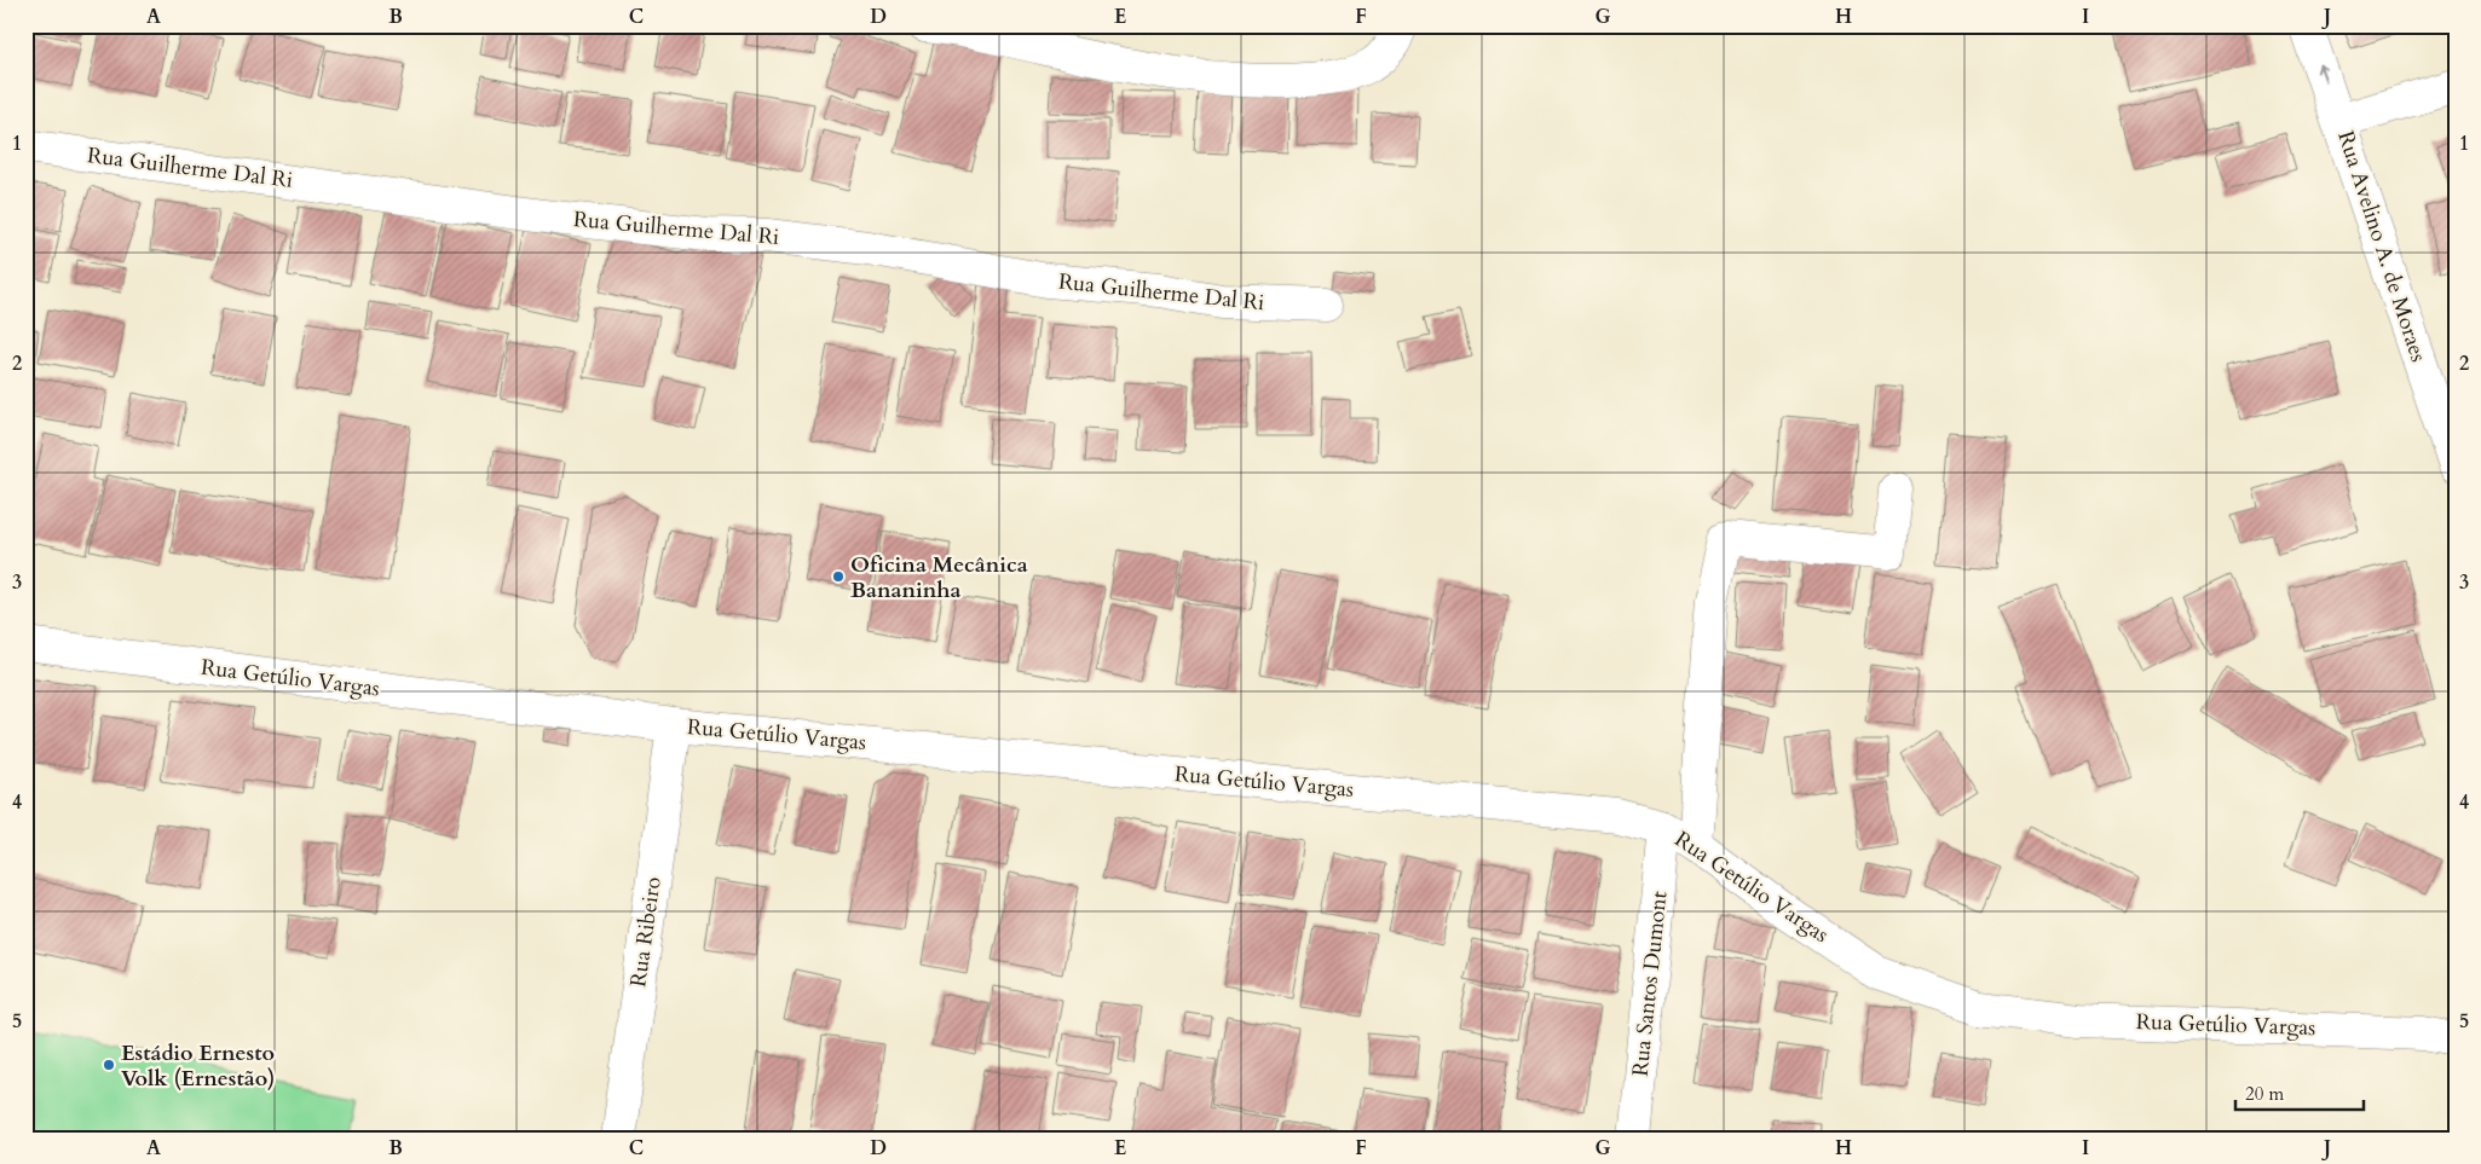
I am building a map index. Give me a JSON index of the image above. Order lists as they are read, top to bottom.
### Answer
{
  "streets": {
    "street": [
      "Rua Guilherme Dal Ri",
      "Rua Avelino A. de Moraes",
      "Rua Getúlio Vargas",
      "Rua Ribeiro",
      "Rua Santos Dumont"
    ]
  },
  "crossings": [
    ["Rua Getúlio Vargas", "Rua Ribeiro"],
    ["Rua Getúlio Vargas", "Rua Santos Dumont"]
  ],
  "places": ["Oficina Mecânica Bananinha", "Estádio Ernesto Volk (Ernestão)"],
  "scale_bar": "20 m",
  "grid": {
    "columns": [
      "A",
      "B",
      "C",
      "D",
      "E",
      "F",
      "G",
      "H",
      "I",
      "J"
    ],
    "rows": [
      "1",
      "2",
      "3",
      "4",
      "5"
    ]
  }
}
